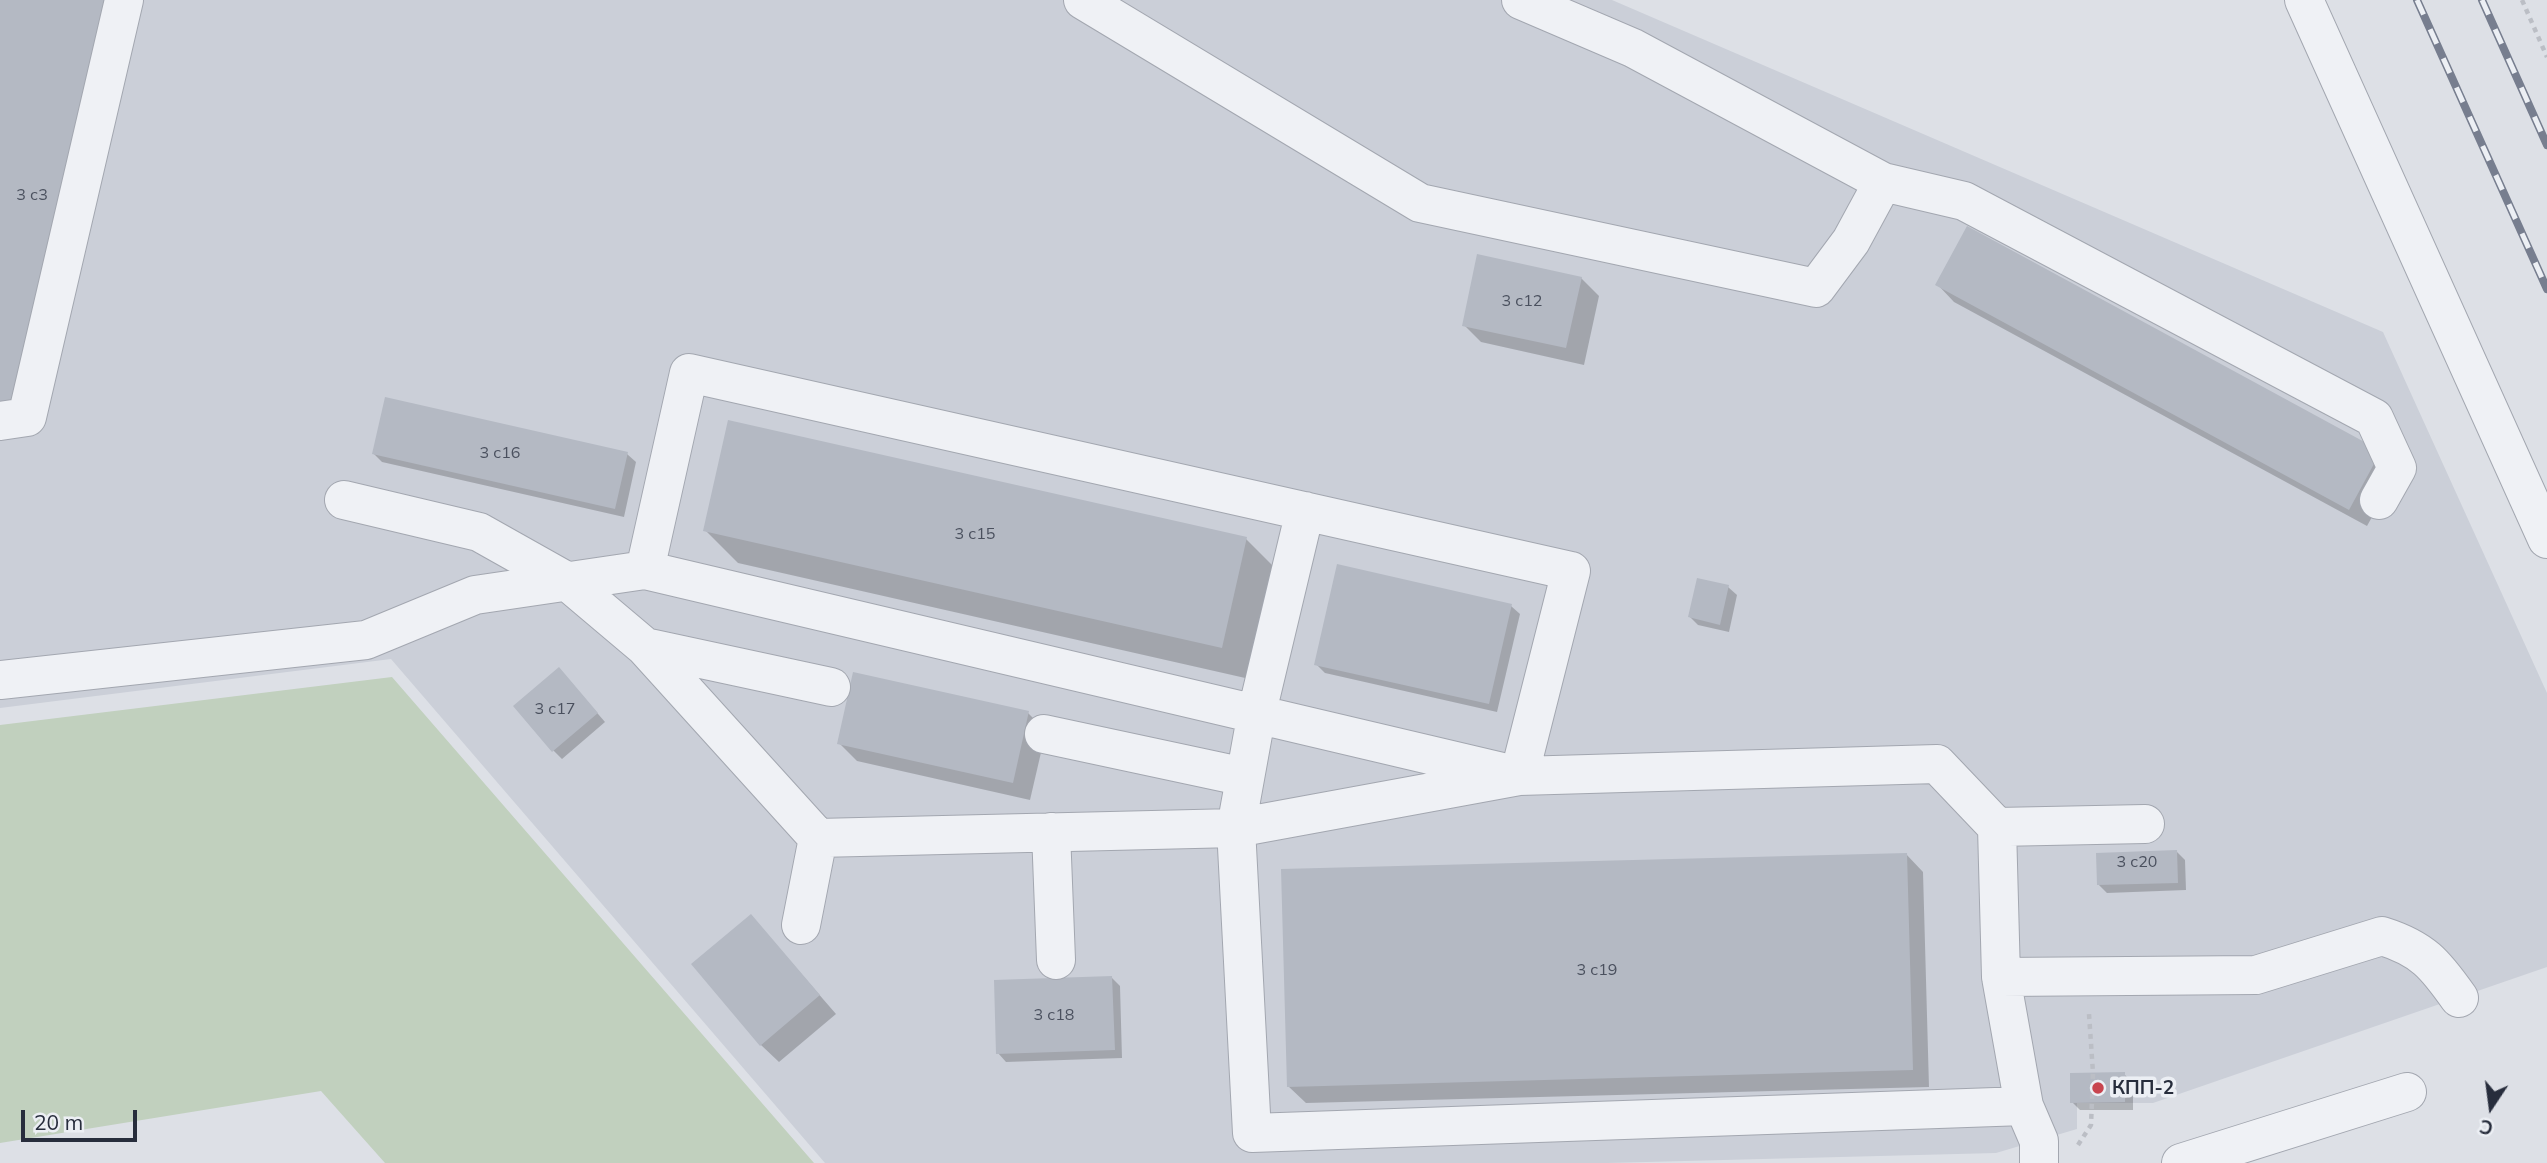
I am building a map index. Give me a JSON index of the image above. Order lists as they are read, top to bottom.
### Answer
{
  "places": ["КПП-2"],
  "house_numbers": [
    "3 с3",
    "3 c12",
    "3 c16",
    "3 c15",
    "3 c17",
    "3 c20",
    "3 c19",
    "3 c18"
  ],
  "scale_bar": "20 m",
  "north": "bottom"
}
